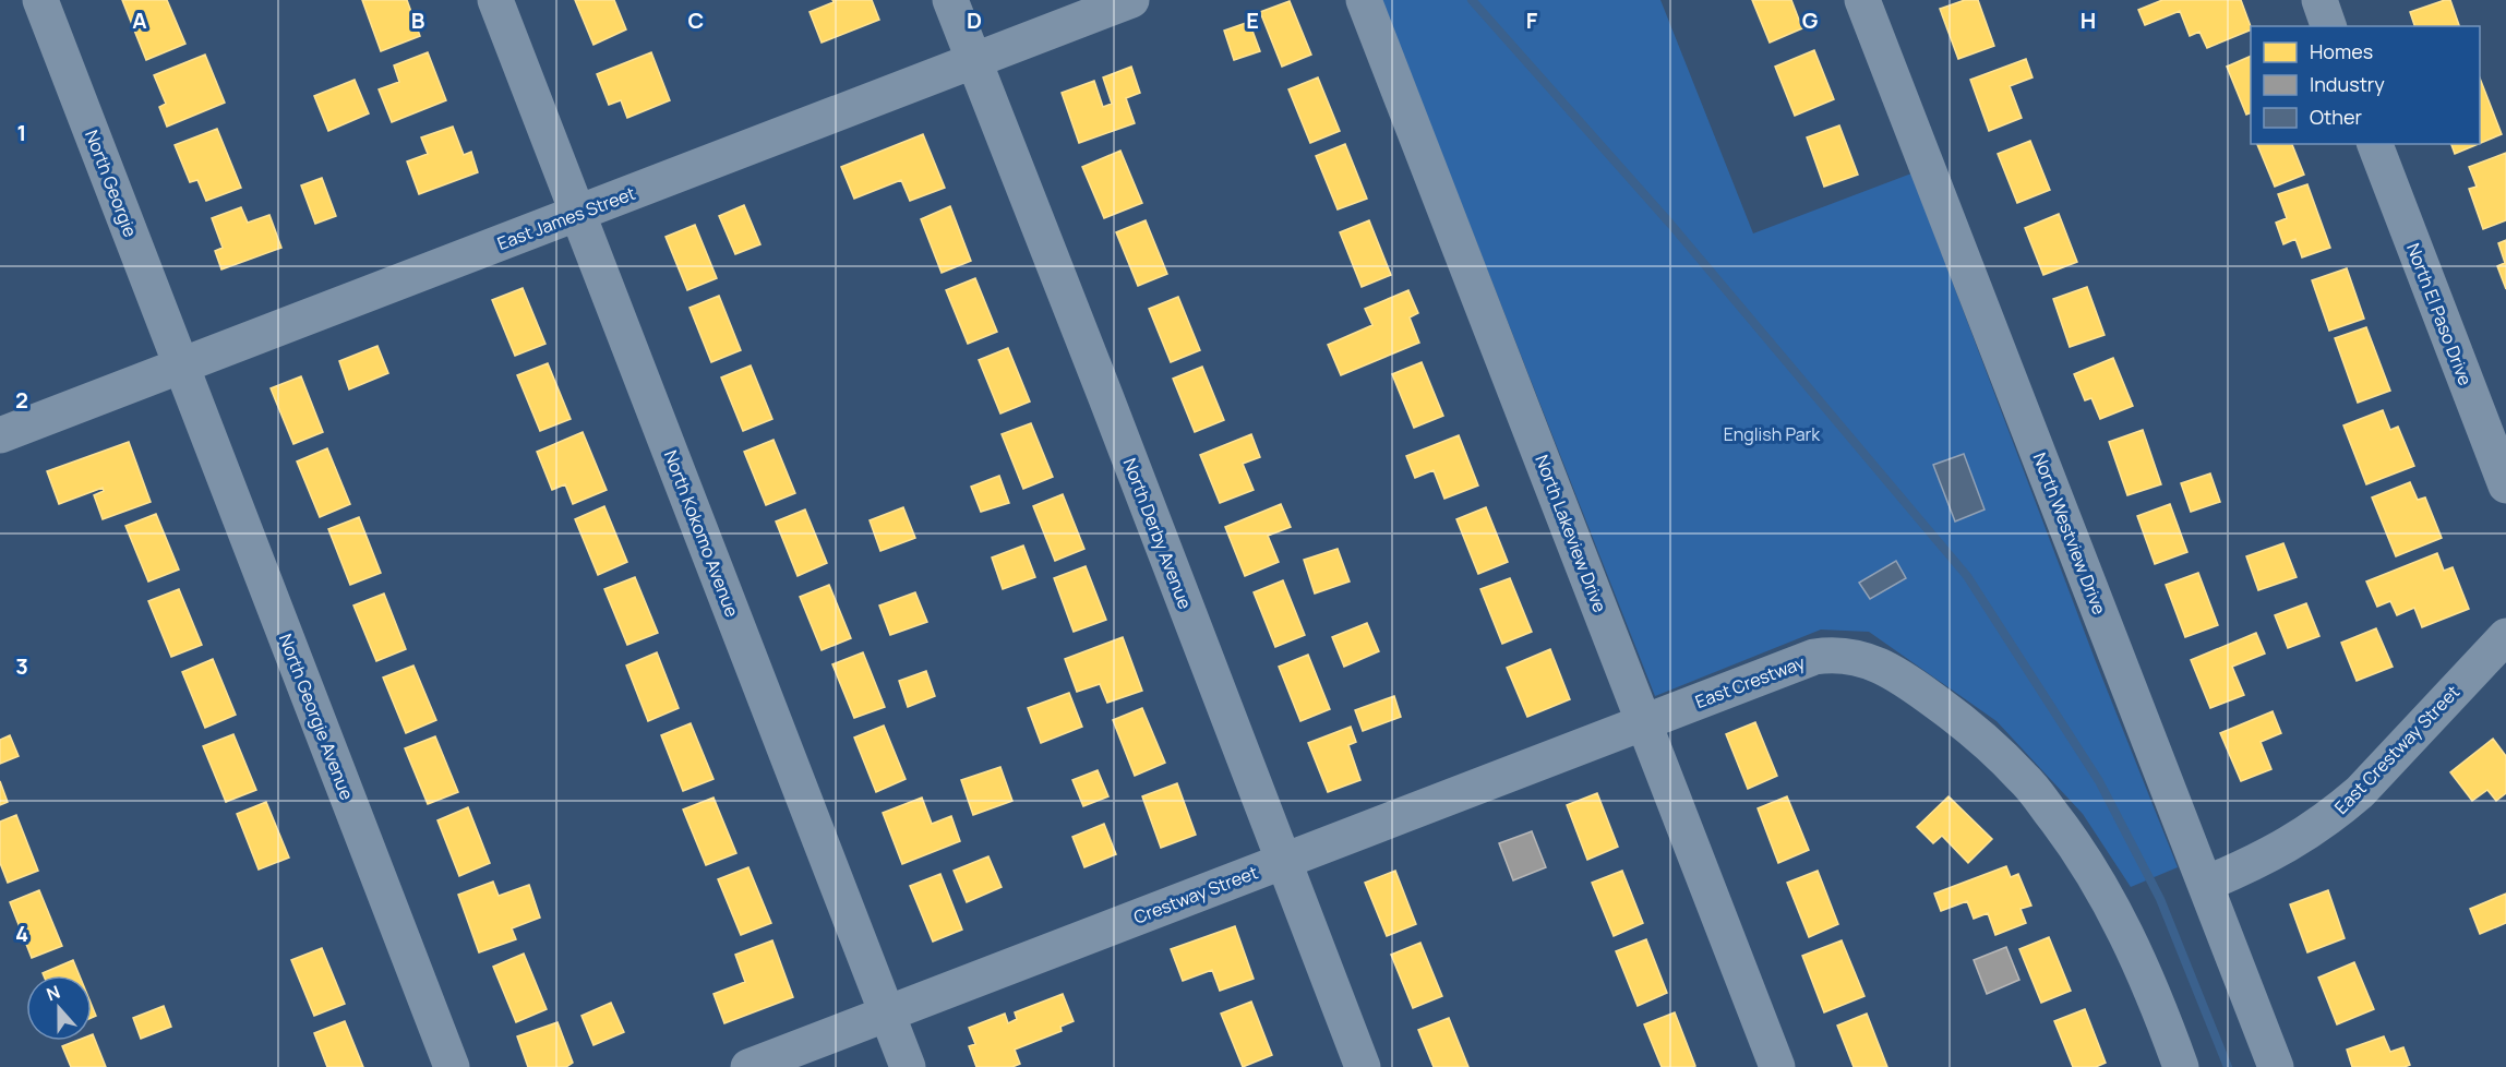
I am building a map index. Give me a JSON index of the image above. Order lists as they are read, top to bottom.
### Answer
{
  "streets": {
    "street": [
      "North Georgie",
      "East James Street",
      "North El Paso Drive",
      "North Kokomo Avenue",
      "North Derby Avenue",
      "North Lakeview Drive",
      "North Westview Drive",
      "East Crestway",
      "North Georgie Avenue",
      "East Crestway Street",
      "Crestway Street"
    ]
  },
  "crossings": [
    ["North Georgie", "East James Street"],
    ["North Georgie", "North Georgie Avenue"],
    ["East James Street", "North Kokomo Avenue"],
    ["East James Street", "North Derby Avenue"],
    ["East James Street", "North Georgie Avenue"],
    ["North Kokomo Avenue", "Crestway Street"],
    ["North Derby Avenue", "Crestway Street"],
    ["North Lakeview Drive", "East Crestway"],
    ["North Lakeview Drive", "Crestway Street"],
    ["North Westview Drive", "East Crestway Street"],
    ["East Crestway", "Crestway Street"]
  ],
  "parks": ["English Park"],
  "legend": ["Homes", "Industry", "Other"],
  "north": "top",
  "grid": {
    "columns": [
      "A",
      "B",
      "C",
      "D",
      "E",
      "F",
      "G",
      "H"
    ],
    "rows": [
      "1",
      "2",
      "3",
      "4"
    ]
  }
}
